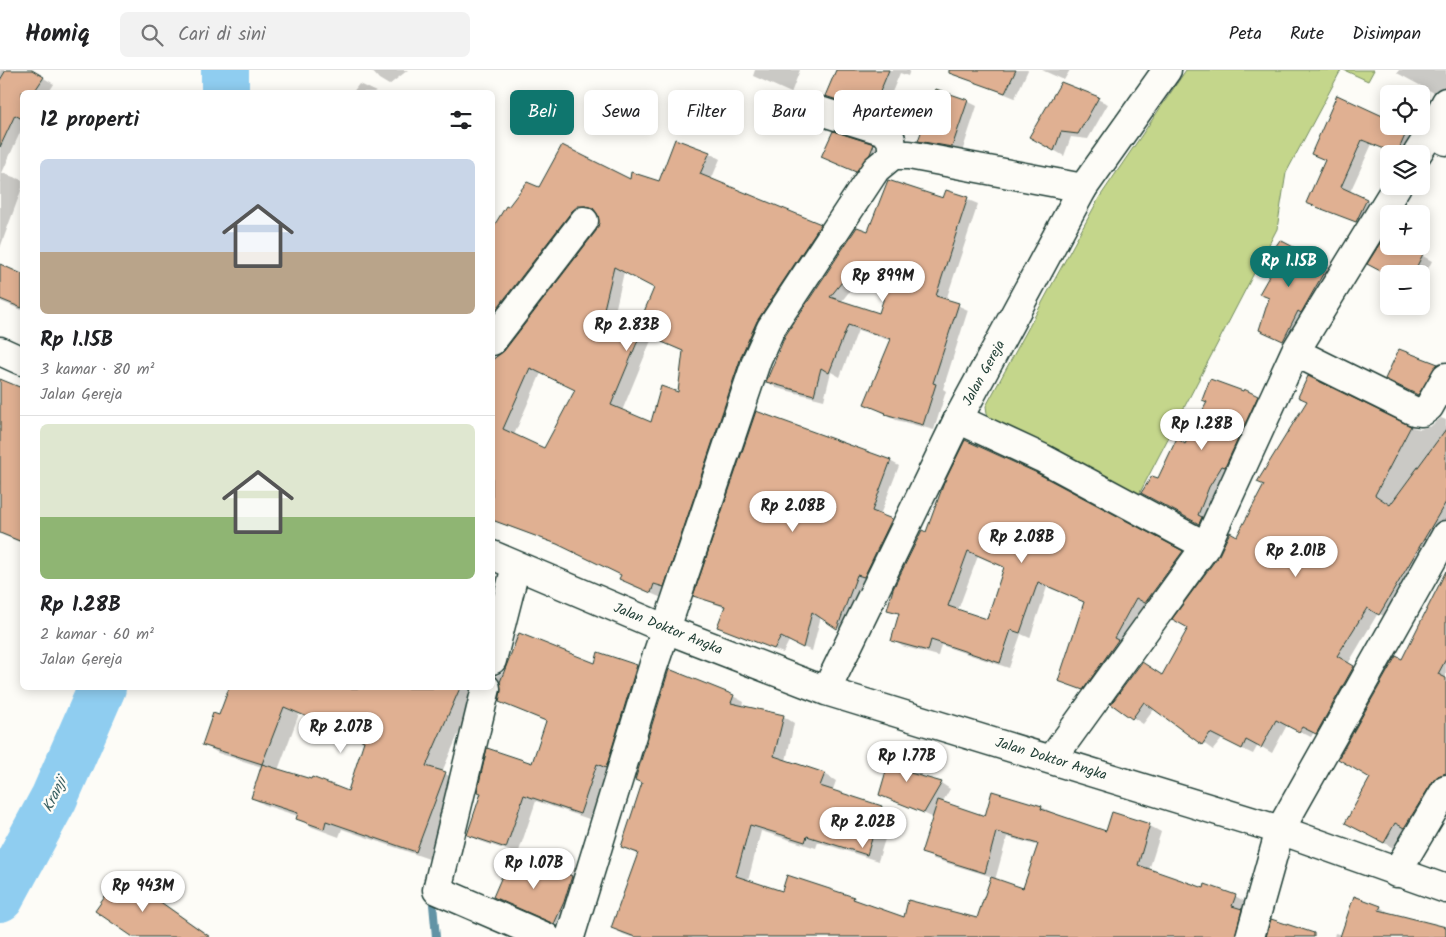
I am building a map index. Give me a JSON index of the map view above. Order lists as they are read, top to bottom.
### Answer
{
  "streets": {
    "street": ["Jalan Gereja", "Jalan Doktor Angka"]
  },
  "crossings": [
    ["Jalan Gereja", "Jalan Doktor Angka"]
  ],
  "water": ["Kranji"],
  "page": {
    "header": "Homiq",
    "search": "Cari di sini",
    "nav": ["Peta", "Rute", "Disimpan"],
    "map_buttons": ["+", "−"],
    "chip": [
      "Beli",
      "Sewa",
      "Filter",
      "Baru",
      "Apartemen"
    ],
    "heading": "12 properti",
    "list": [
      {
        "name": "Rp 1.15B",
        "note": "3 kamar · 80 m² · Jalan Gereja"
      },
      {
        "name": "Rp 1.28B",
        "note": "2 kamar · 60 m² · Jalan Gereja"
      }
    ],
    "price": [
      "Rp 1.15B",
      "Rp 899M",
      "Rp 2.83B",
      "Rp 1.28B",
      "Rp 2.08B",
      "Rp 2.08B",
      "Rp 2.01B",
      "Rp 2.07B",
      "Rp 1.77B",
      "Rp 2.02B",
      "Rp 1.07B",
      "Rp 943M"
    ]
  }
}
